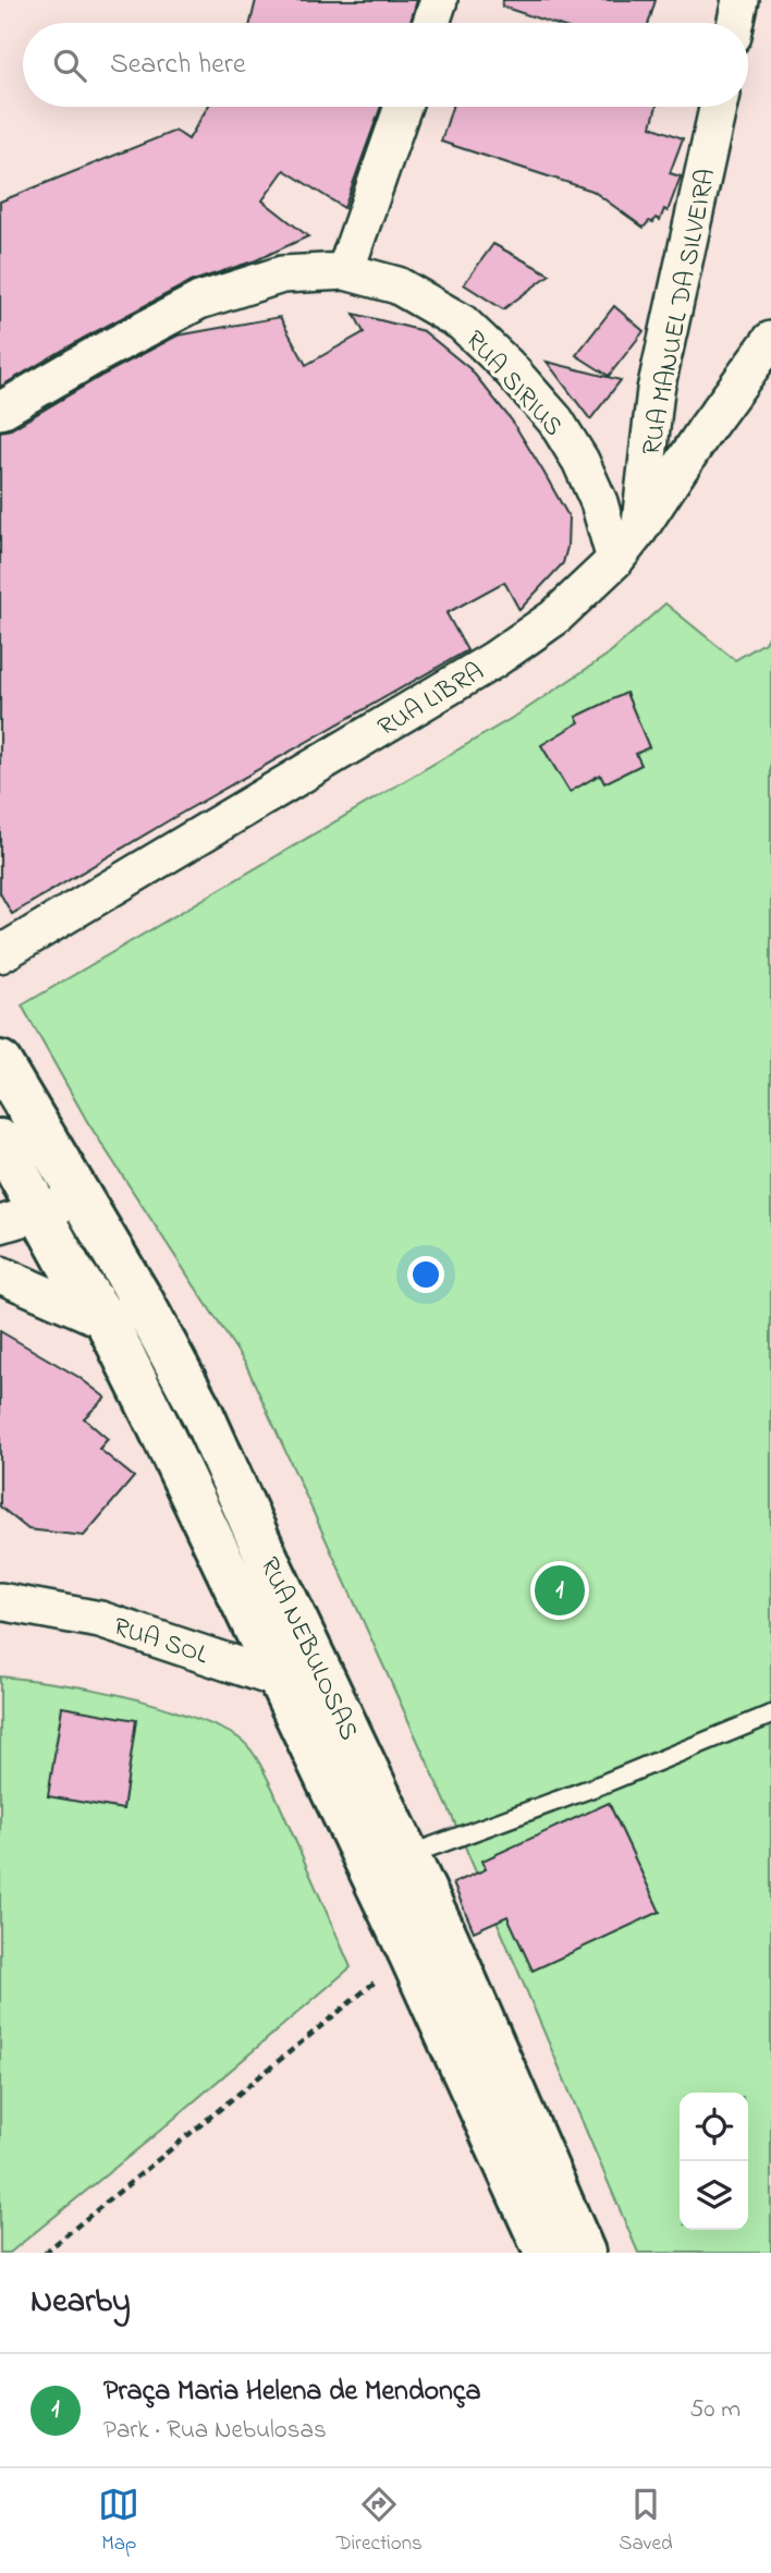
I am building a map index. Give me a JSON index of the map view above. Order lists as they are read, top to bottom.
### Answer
{
  "streets": {
    "street": [
      "RUA MANUEL DA SILVEIRA",
      "RUA SIRIUS",
      "RUA LIBRA",
      "RUA SOL",
      "RUA NEBULOSAS"
    ]
  },
  "crossings": [
    ["RUA MANUEL DA SILVEIRA", "RUA LIBRA"],
    ["RUA SIRIUS", "RUA LIBRA"],
    ["RUA SOL", "RUA NEBULOSAS"]
  ],
  "page": {
    "search": "Search here",
    "pins": "1",
    "heading": "Nearby",
    "list": [
      {
        "mark": "1",
        "name": "Praça Maria Helena de Mendonça",
        "note": "Park · Rua Nebulosas",
        "value": "50 m"
      }
    ],
    "nav": ["Map", "Directions", "Saved"]
  }
}
